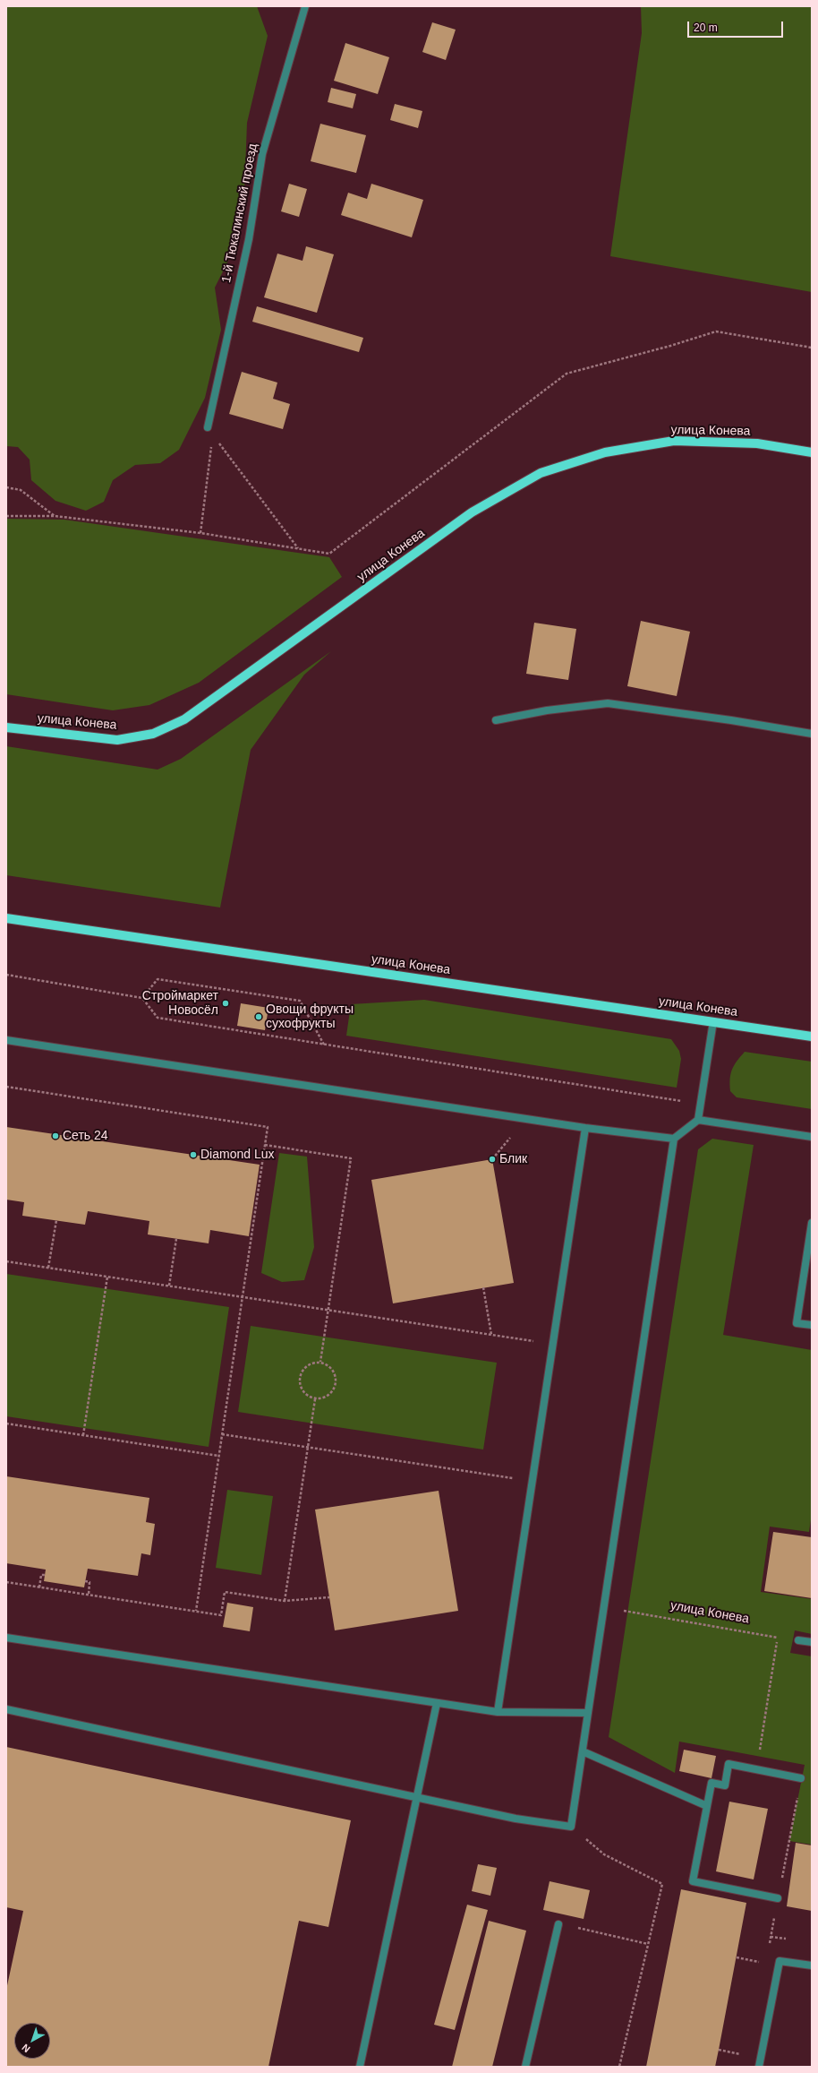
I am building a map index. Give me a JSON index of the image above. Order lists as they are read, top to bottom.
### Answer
{
  "streets": {
    "main road": ["улица Конева"],
    "street": ["1-й Тюкалинский проезд"]
  },
  "places": [
    "Строймаркет Новосёл",
    "Овощи фрукты сухофрукты",
    "Сеть 24",
    "Diamond Lux",
    "Блик"
  ],
  "scale_bar": "20 m",
  "north": "bottom left"
}
